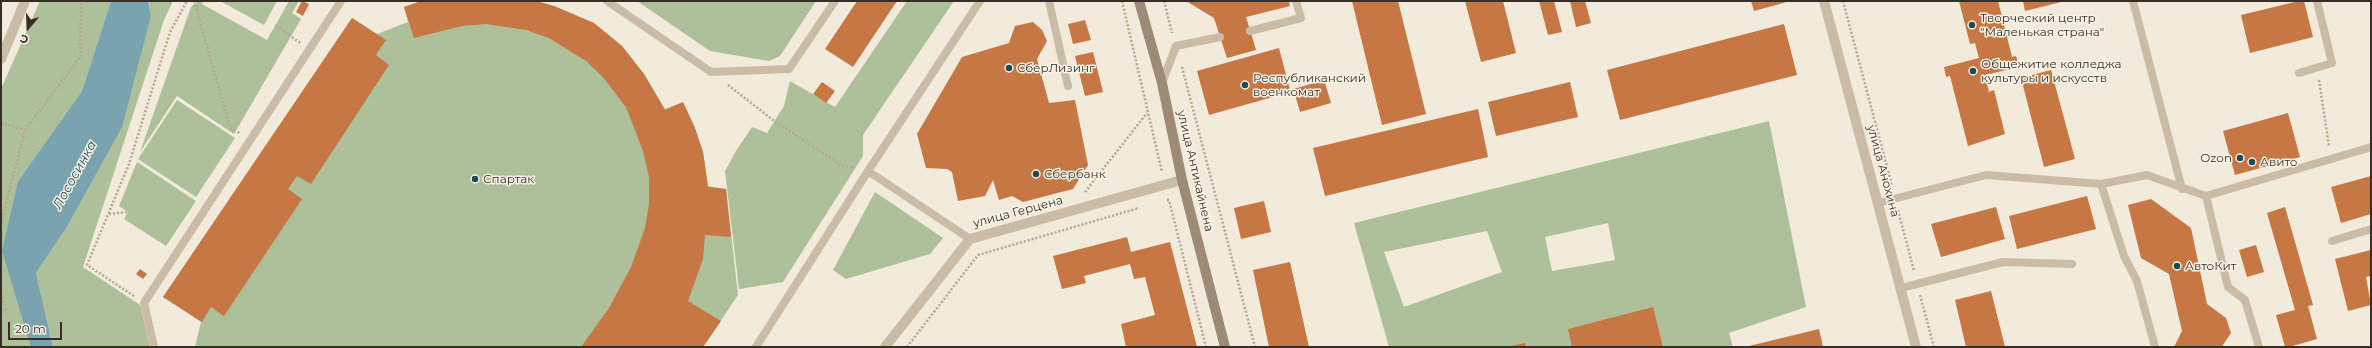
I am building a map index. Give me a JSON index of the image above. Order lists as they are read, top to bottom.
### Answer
{
  "streets": {
    "main road": ["улица Антикайнена"],
    "street": ["улица Анохина", "улица Герцена"]
  },
  "crossings": [
    ["улица Антикайнена", "улица Герцена"]
  ],
  "water": ["Лососинка"],
  "places": [
    "Творческий центр \"Маленькая страна\"",
    "СберЛизинг",
    "Общежитие колледжа культуры и искусств",
    "Республиканский военкомат",
    "Ozon",
    "Авито",
    "Сбербанк",
    "Спартак",
    "АвтоКит"
  ],
  "scale_bar": "20 m",
  "north": "bottom"
}
